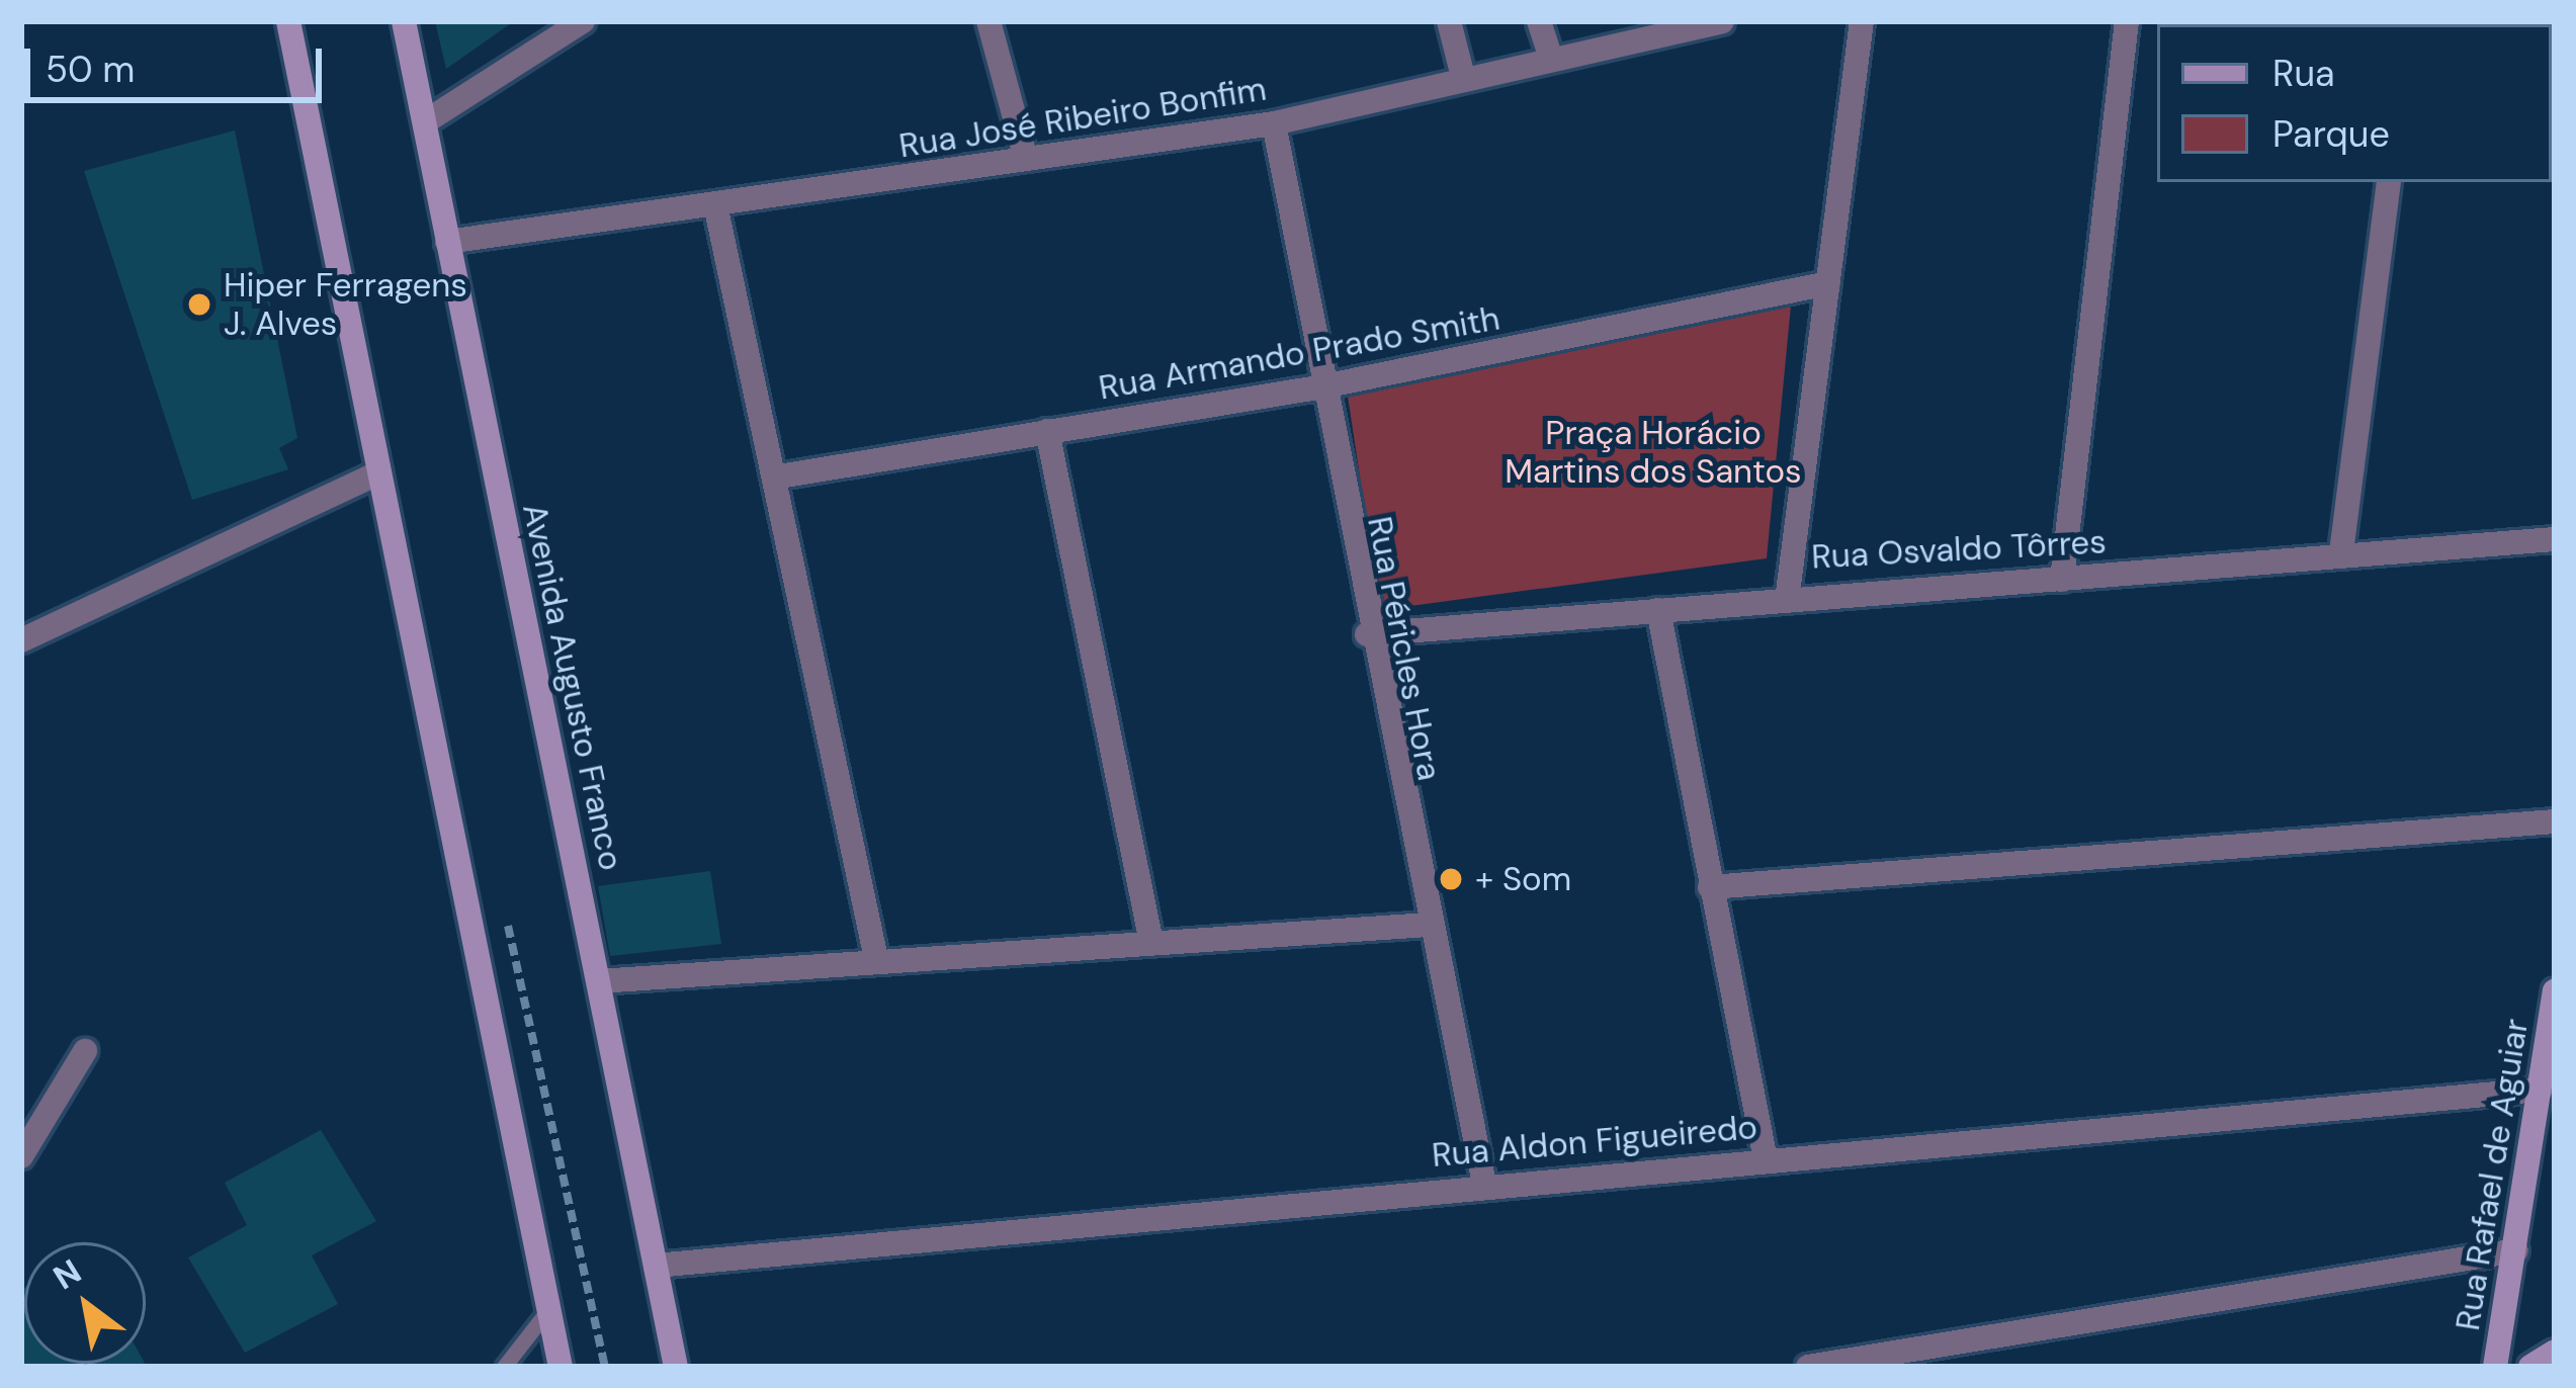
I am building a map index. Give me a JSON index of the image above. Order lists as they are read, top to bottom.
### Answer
{
  "streets": {
    "main road": ["Avenida Augusto Franco", "Rua Rafael de Aguiar"],
    "street": [
      "Rua José Ribeiro Bonfim",
      "Rua Armando Prado Smith",
      "Rua Osvaldo Tôrres",
      "Rua Péricles Hora",
      "Rua Aldon Figueiredo"
    ]
  },
  "crossings": [
    ["Rua José Ribeiro Bonfim", "Rua Péricles Hora"],
    ["Rua José Ribeiro Bonfim", "Avenida Augusto Franco"],
    ["Rua Armando Prado Smith", "Rua Péricles Hora"],
    ["Rua Osvaldo Tôrres", "Rua Péricles Hora"],
    ["Rua Péricles Hora", "Rua Aldon Figueiredo"],
    ["Avenida Augusto Franco", "Rua Aldon Figueiredo"],
    ["Rua Aldon Figueiredo", "Rua Rafael de Aguiar"]
  ],
  "parks": ["Praça Horácio Martins dos Santos"],
  "places": ["Hiper Ferragens J. Alves", "+ Som"],
  "legend": ["Rua", "Parque"],
  "scale_bar": "50 m",
  "north": "top left"
}
